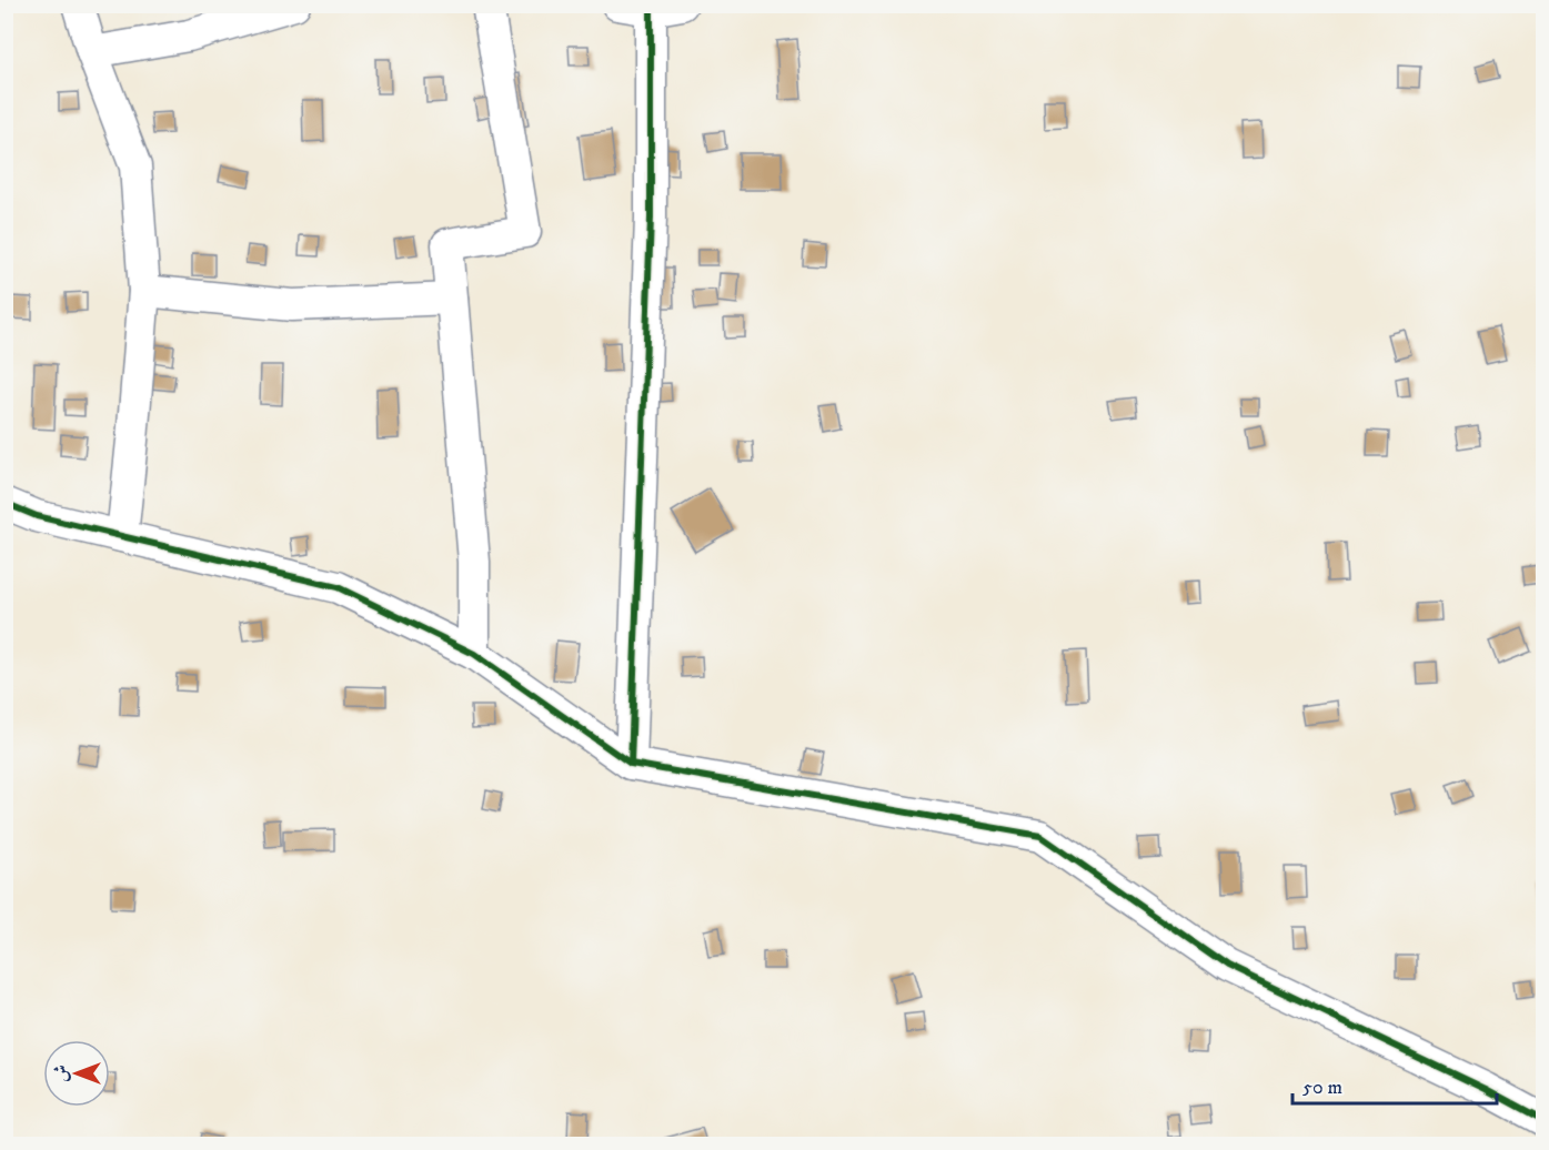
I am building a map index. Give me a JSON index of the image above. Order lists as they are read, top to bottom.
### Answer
{
  "scale_bar": "50 m",
  "north": "left"
}
